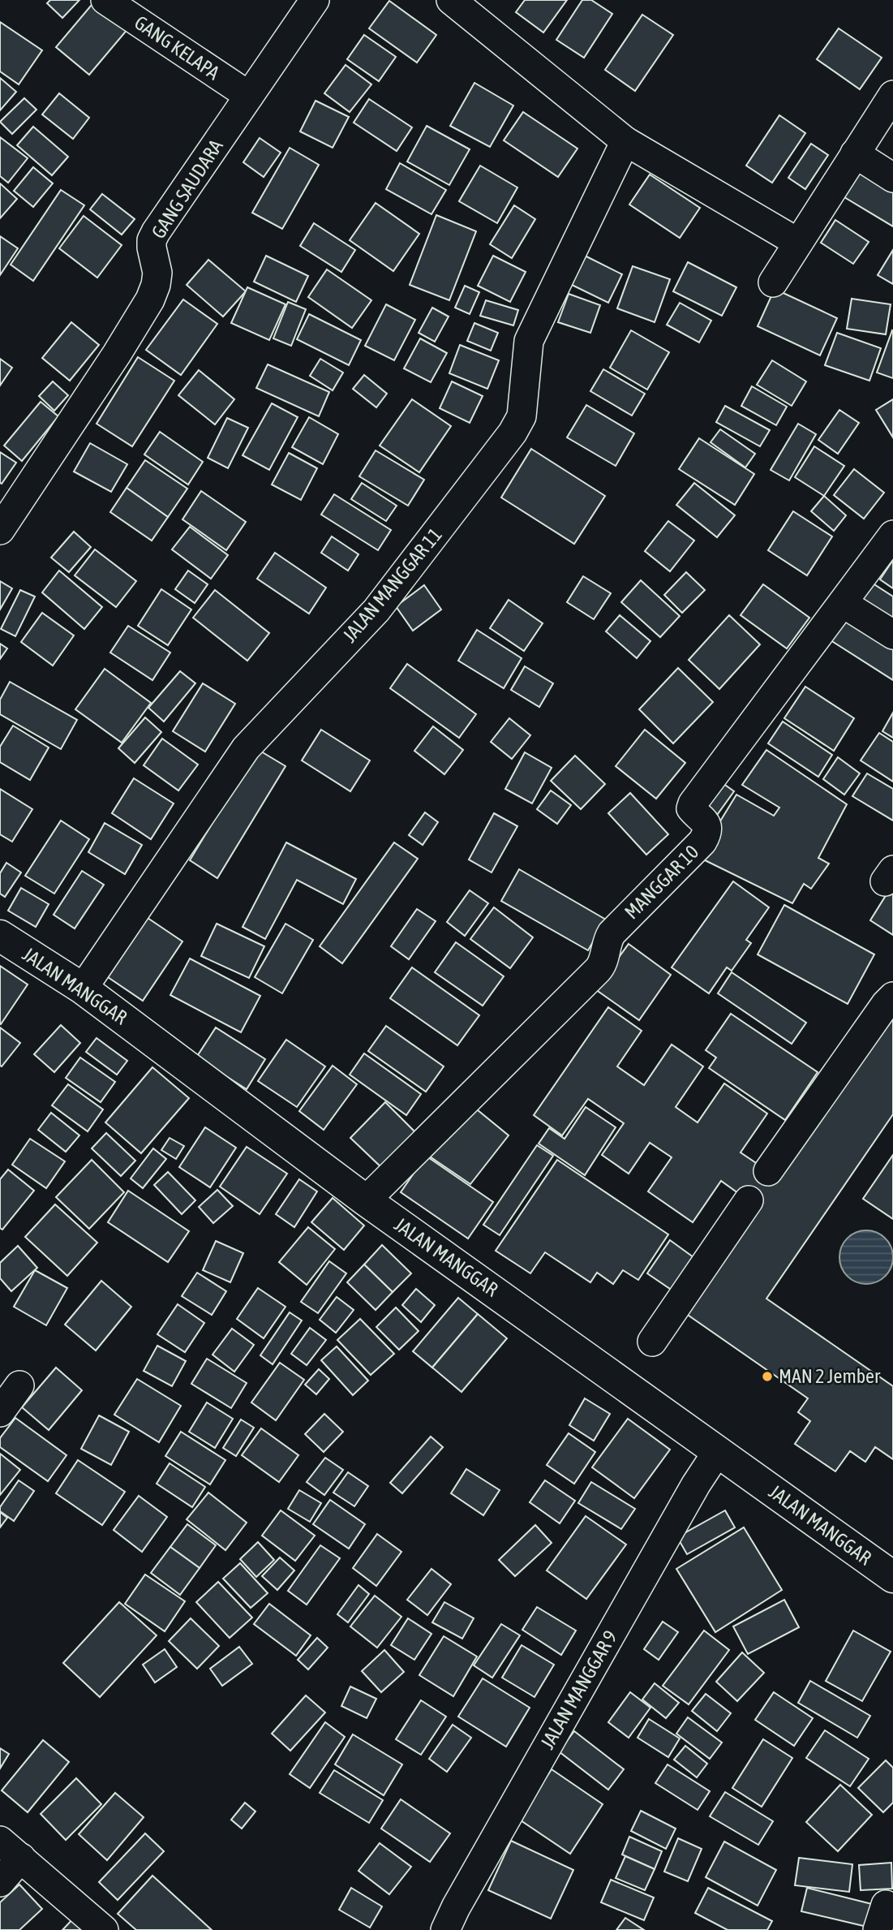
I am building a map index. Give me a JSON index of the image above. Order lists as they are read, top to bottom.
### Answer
{
  "streets": {
    "main road": ["JALAN MANGGAR"],
    "street": [
      "GANG KELAPA",
      "GANG SAUDARA",
      "JALAN MANGGAR 11",
      "MANGGAR 10",
      "JALAN MANGGAR 9"
    ]
  },
  "crossings": [
    ["GANG KELAPA", "GANG SAUDARA"],
    ["JALAN MANGGAR 11", "JALAN MANGGAR"],
    ["MANGGAR 10", "JALAN MANGGAR"],
    ["JALAN MANGGAR", "JALAN MANGGAR 9"]
  ],
  "places": ["MAN 2 Jember"]
}
